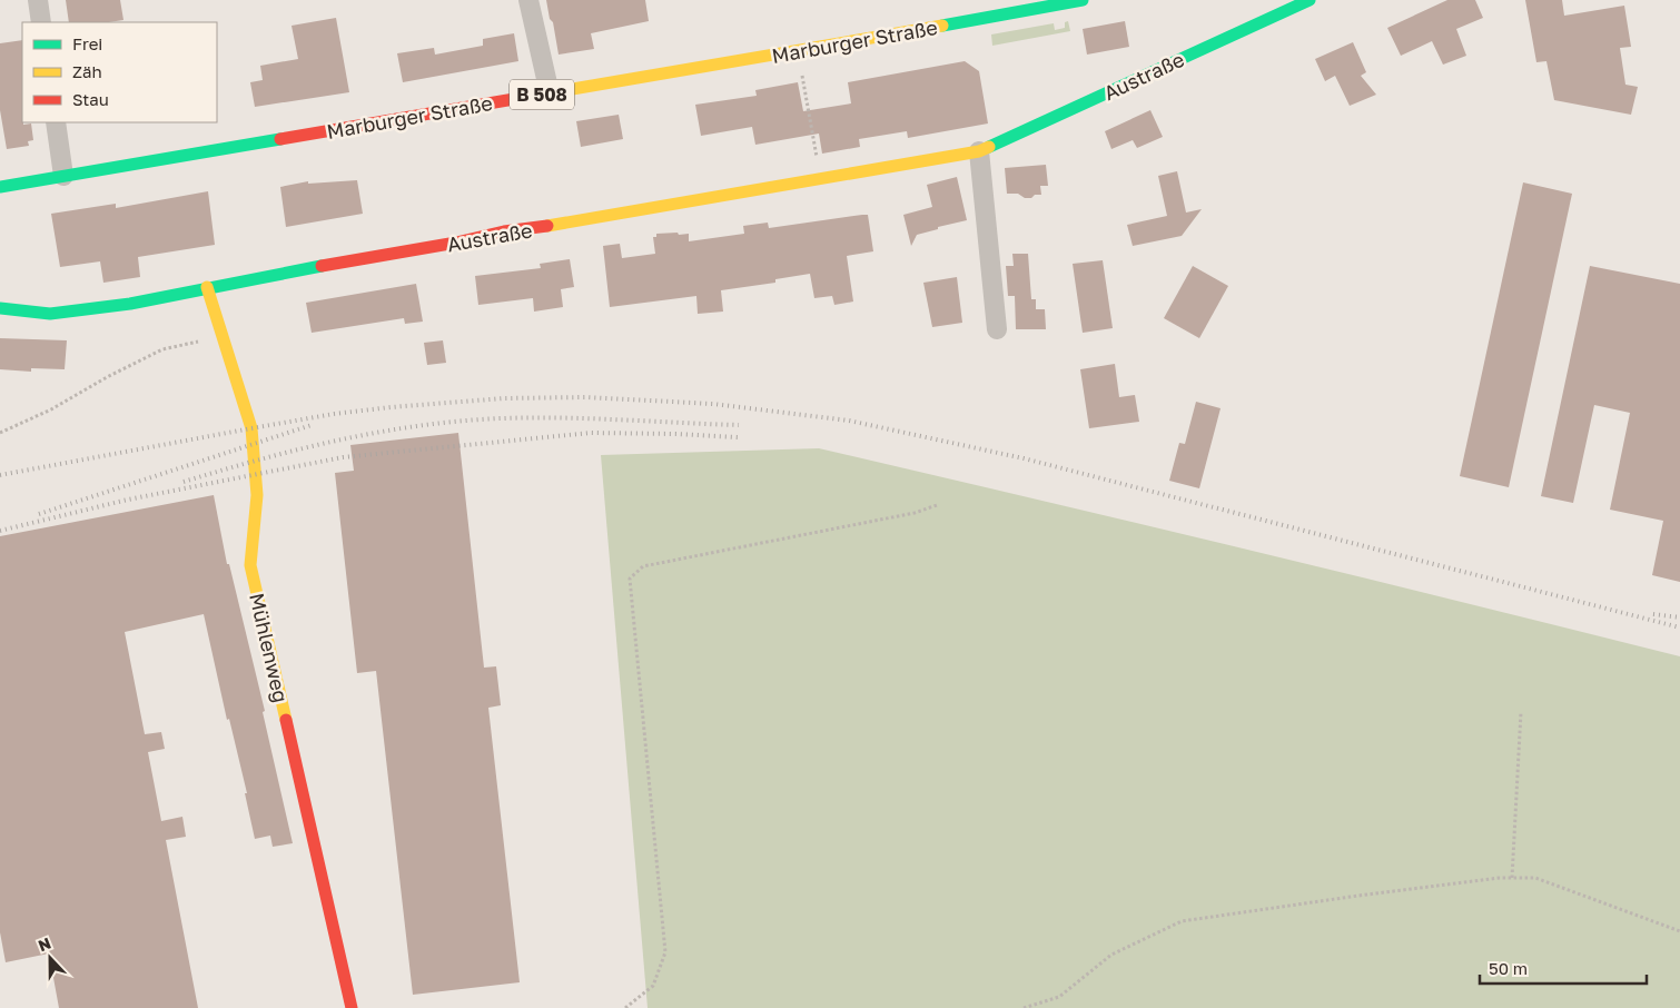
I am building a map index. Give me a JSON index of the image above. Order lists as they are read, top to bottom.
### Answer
{
  "streets": {
    "street": [
      "Marburger Straße",
      "Austraße",
      "B 508",
      "Mühlenweg"
    ]
  },
  "crossings": [
    ["Austraße", "Mühlenweg"]
  ],
  "legend": ["Frei", "Zäh", "Stau"],
  "scale_bar": "50 m",
  "north": "top"
}
